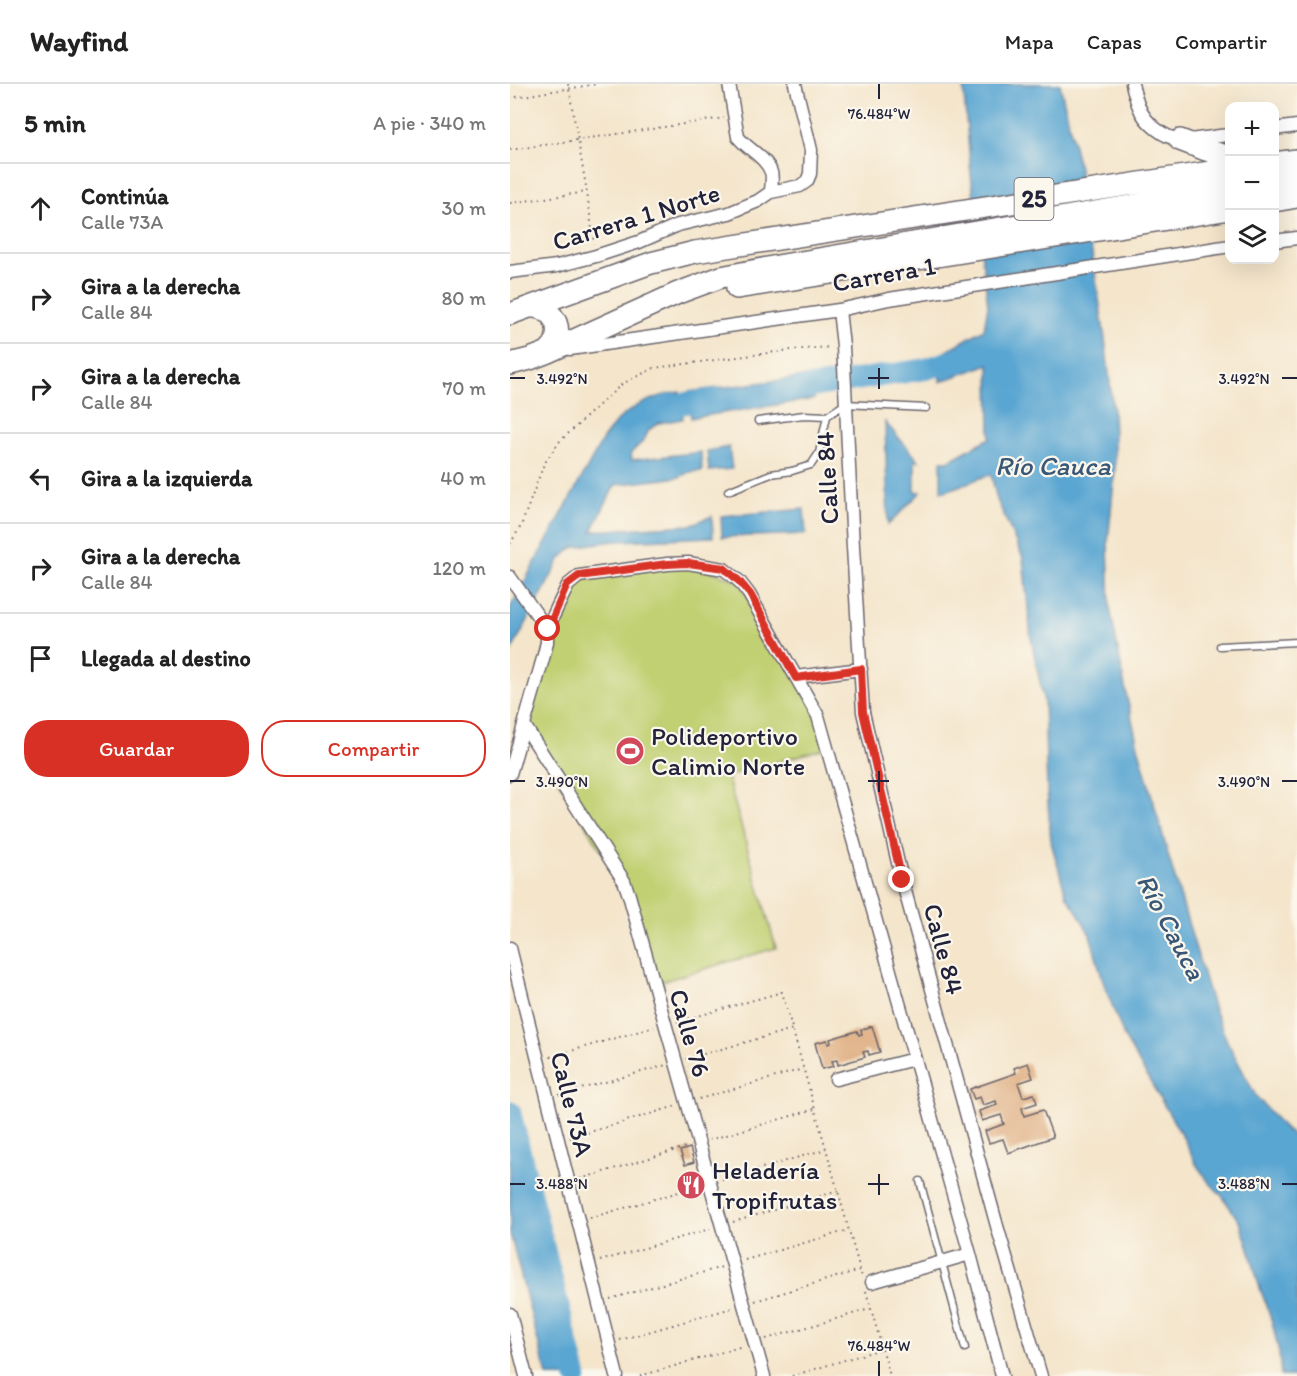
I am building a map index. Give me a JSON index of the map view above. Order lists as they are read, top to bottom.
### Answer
{
  "streets": {
    "highway": ["25", "Carrera 1"],
    "street": [
      "Carrera 1 Norte",
      "Calle 84",
      "Calle 76",
      "Calle 73A"
    ]
  },
  "crossings": [
    ["25", "Carrera 1"],
    ["Carrera 1", "Calle 84"]
  ],
  "water": ["Río Cauca"],
  "places": {
    "sports": ["Polideportivo Calimio Norte"],
    "restaurant": ["Heladería Tropifrutas"]
  },
  "page": {
    "header": "Wayfind",
    "nav": ["Mapa", "Capas", "Compartir"],
    "heading": ["5 min", "A pie · 340 m"],
    "map_buttons": ["+", "−"],
    "list": [
      ["Continúa", "Calle 73A", "30 m"],
      ["Gira a la derecha", "Calle 84", "80 m"],
      ["Gira a la derecha", "Calle 84", "70 m"],
      ["Gira a la izquierda", "40 m"],
      ["Gira a la derecha", "Calle 84", "120 m"],
      "Llegada al destino"
    ],
    "buttons": ["Guardar", "Compartir"]
  },
  "coordinates": [
    "76.484°W",
    "3.492°N",
    "3.490°N",
    "3.488°N"
  ]
}
